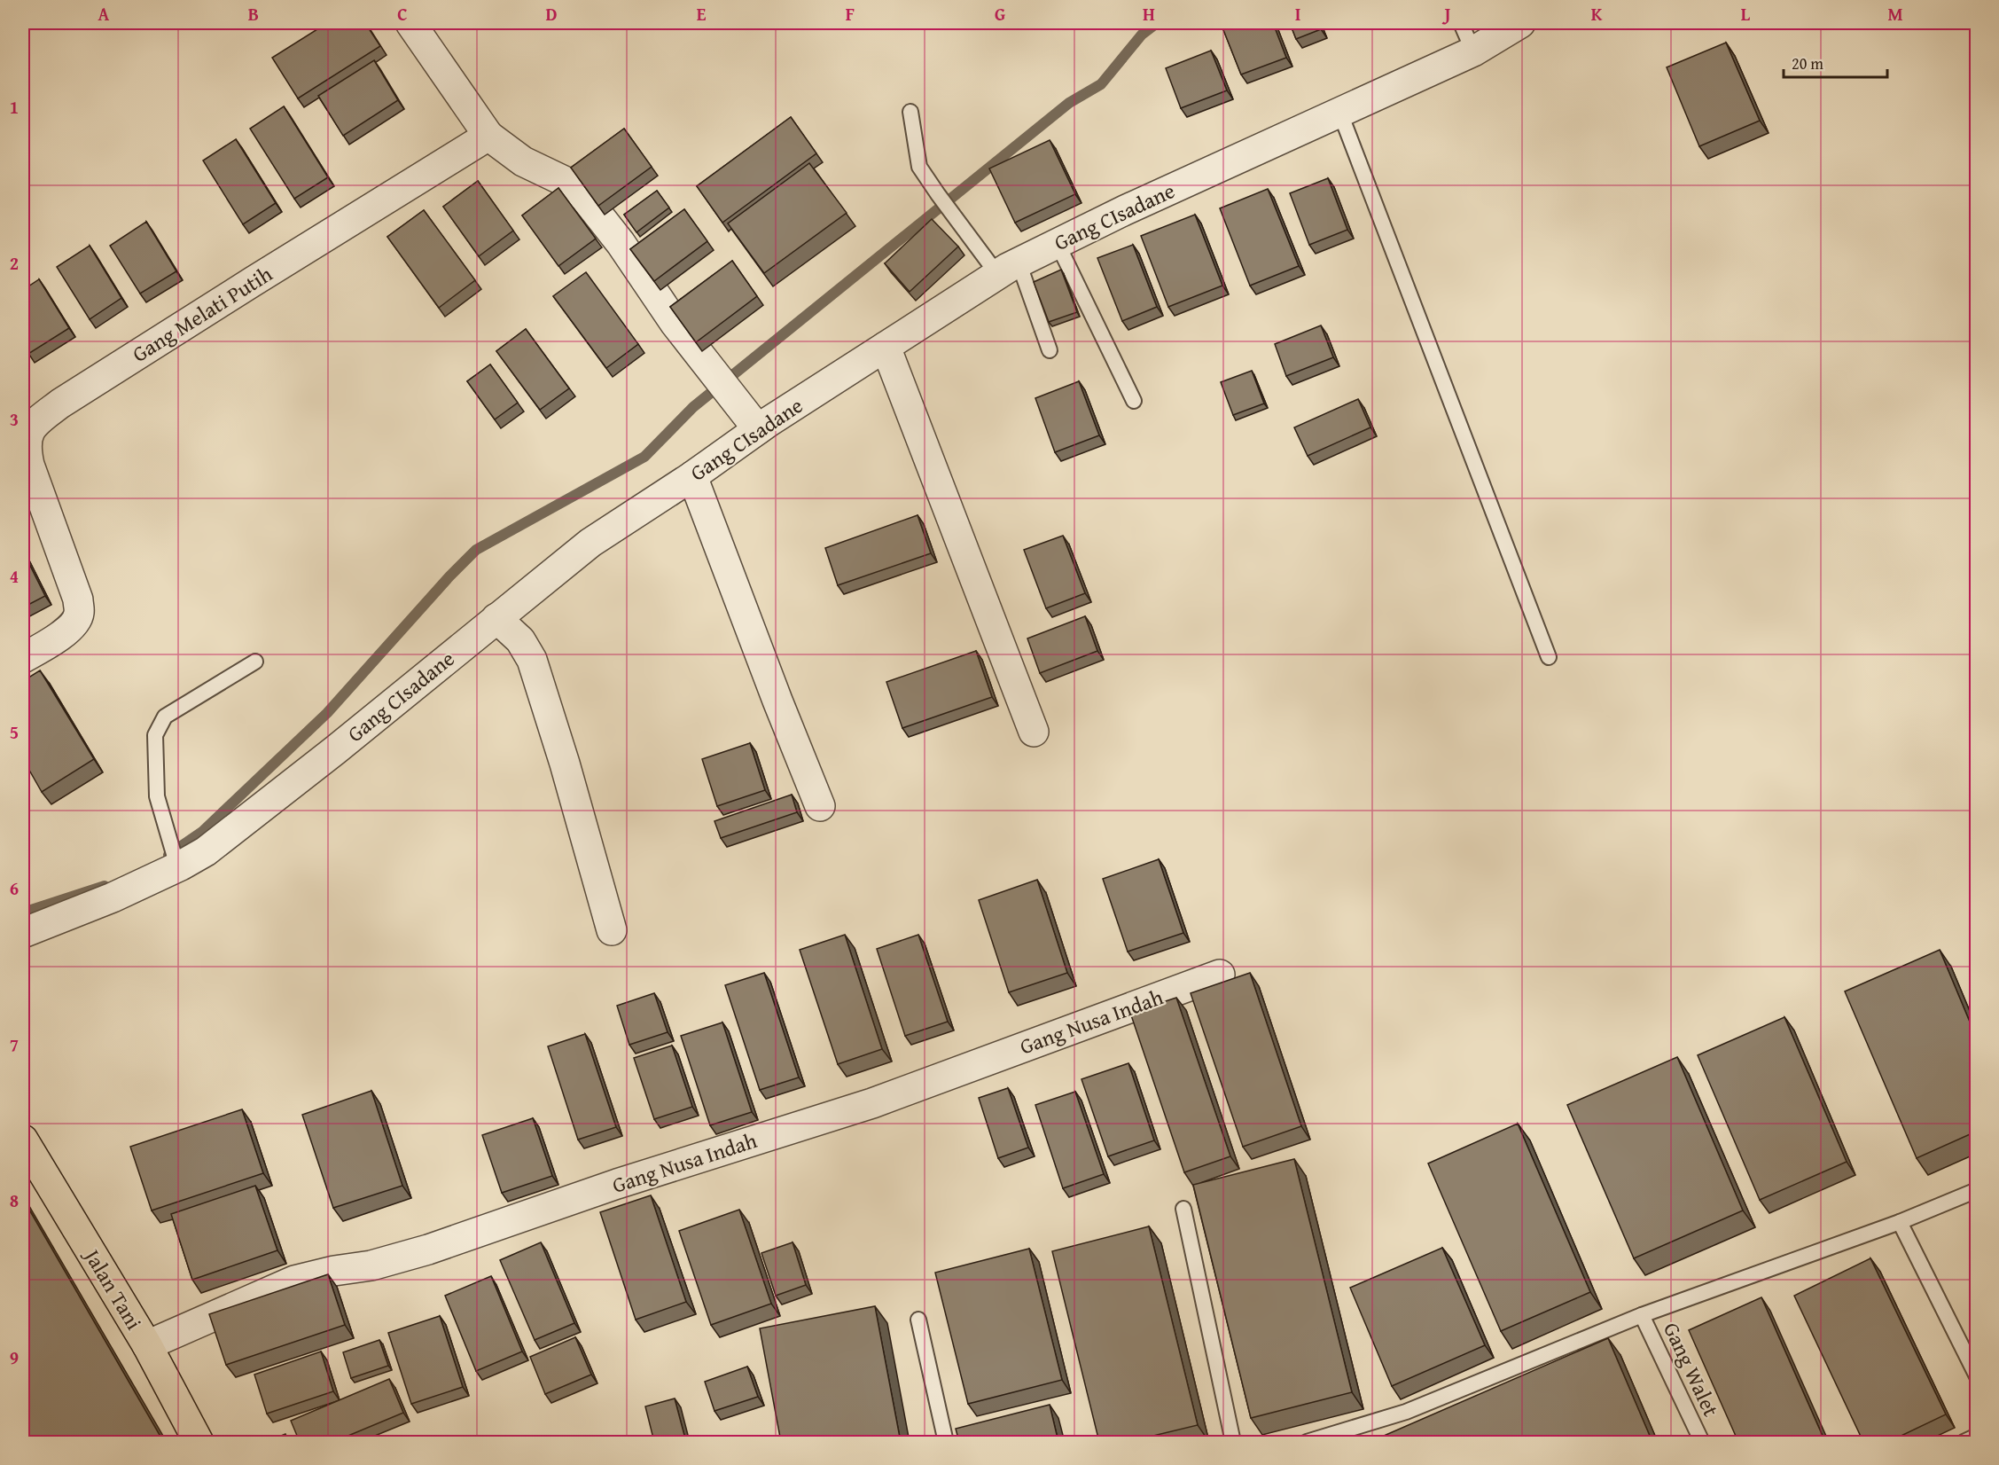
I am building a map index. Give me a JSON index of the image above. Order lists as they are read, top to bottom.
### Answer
{
  "streets": {
    "highway": ["Jalan Tani"],
    "street": ["Gang CIsadane", "Gang Melati Putih", "Gang Nusa Indah"],
    "lane": ["Gang Walet"]
  },
  "crossings": [
    ["Gang Nusa Indah", "Jalan Tani"]
  ],
  "scale_bar": "20 m",
  "grid": {
    "columns": [
      "A",
      "B",
      "C",
      "D",
      "E",
      "F",
      "G",
      "H",
      "I",
      "J",
      "K",
      "L",
      "M"
    ],
    "rows": [
      "1",
      "2",
      "3",
      "4",
      "5",
      "6",
      "7",
      "8",
      "9"
    ]
  }
}
